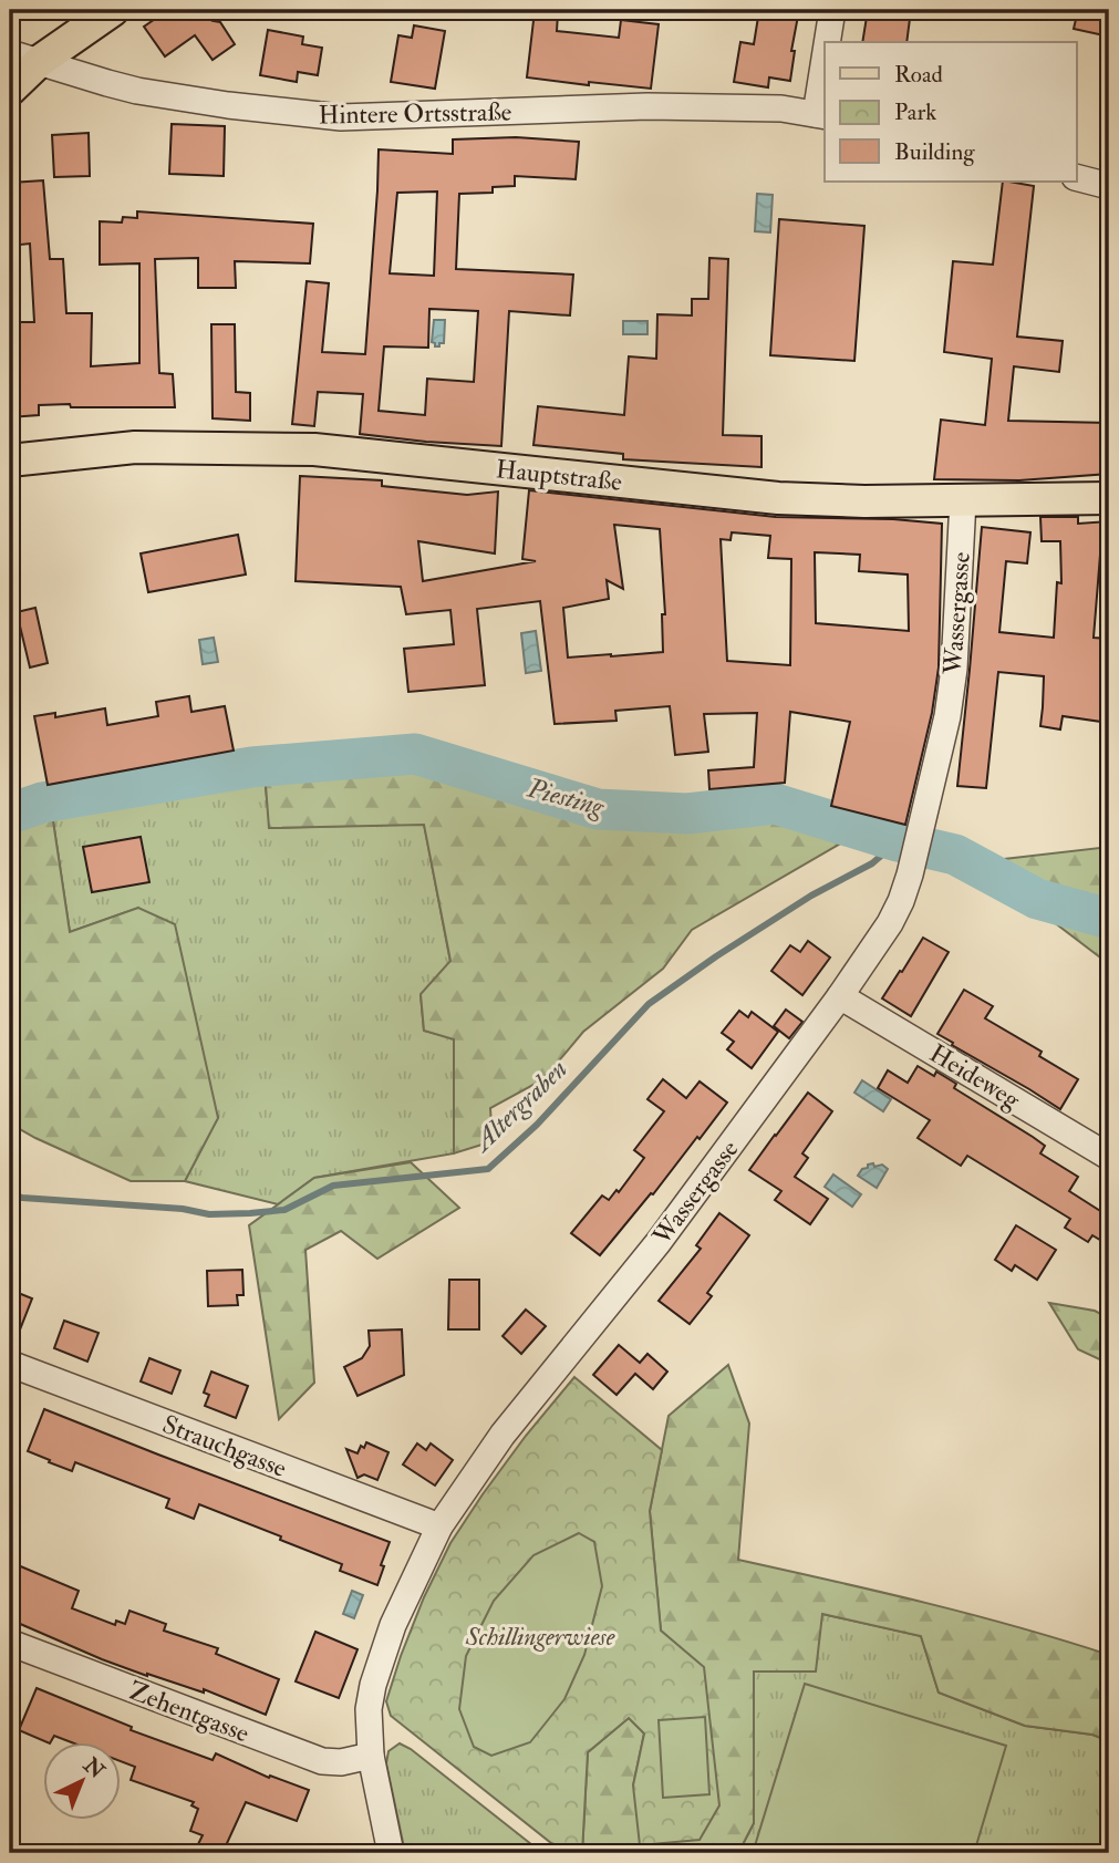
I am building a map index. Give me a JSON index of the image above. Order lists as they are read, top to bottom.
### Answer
{
  "streets": {
    "main road": ["Hauptstraße"],
    "street": [
      "Hintere Ortsstraße",
      "Wassergasse",
      "Heideweg",
      "Strauchgasse",
      "Zehentgasse"
    ]
  },
  "crossings": [
    ["Hauptstraße", "Wassergasse"],
    ["Wassergasse", "Heideweg"],
    ["Wassergasse", "Strauchgasse"],
    ["Wassergasse", "Zehentgasse"]
  ],
  "water": ["Piesting", "Altergraben"],
  "parks": ["Schillingerwiese"],
  "legend": ["Road", "Park", "Building"],
  "north": "top right"
}
